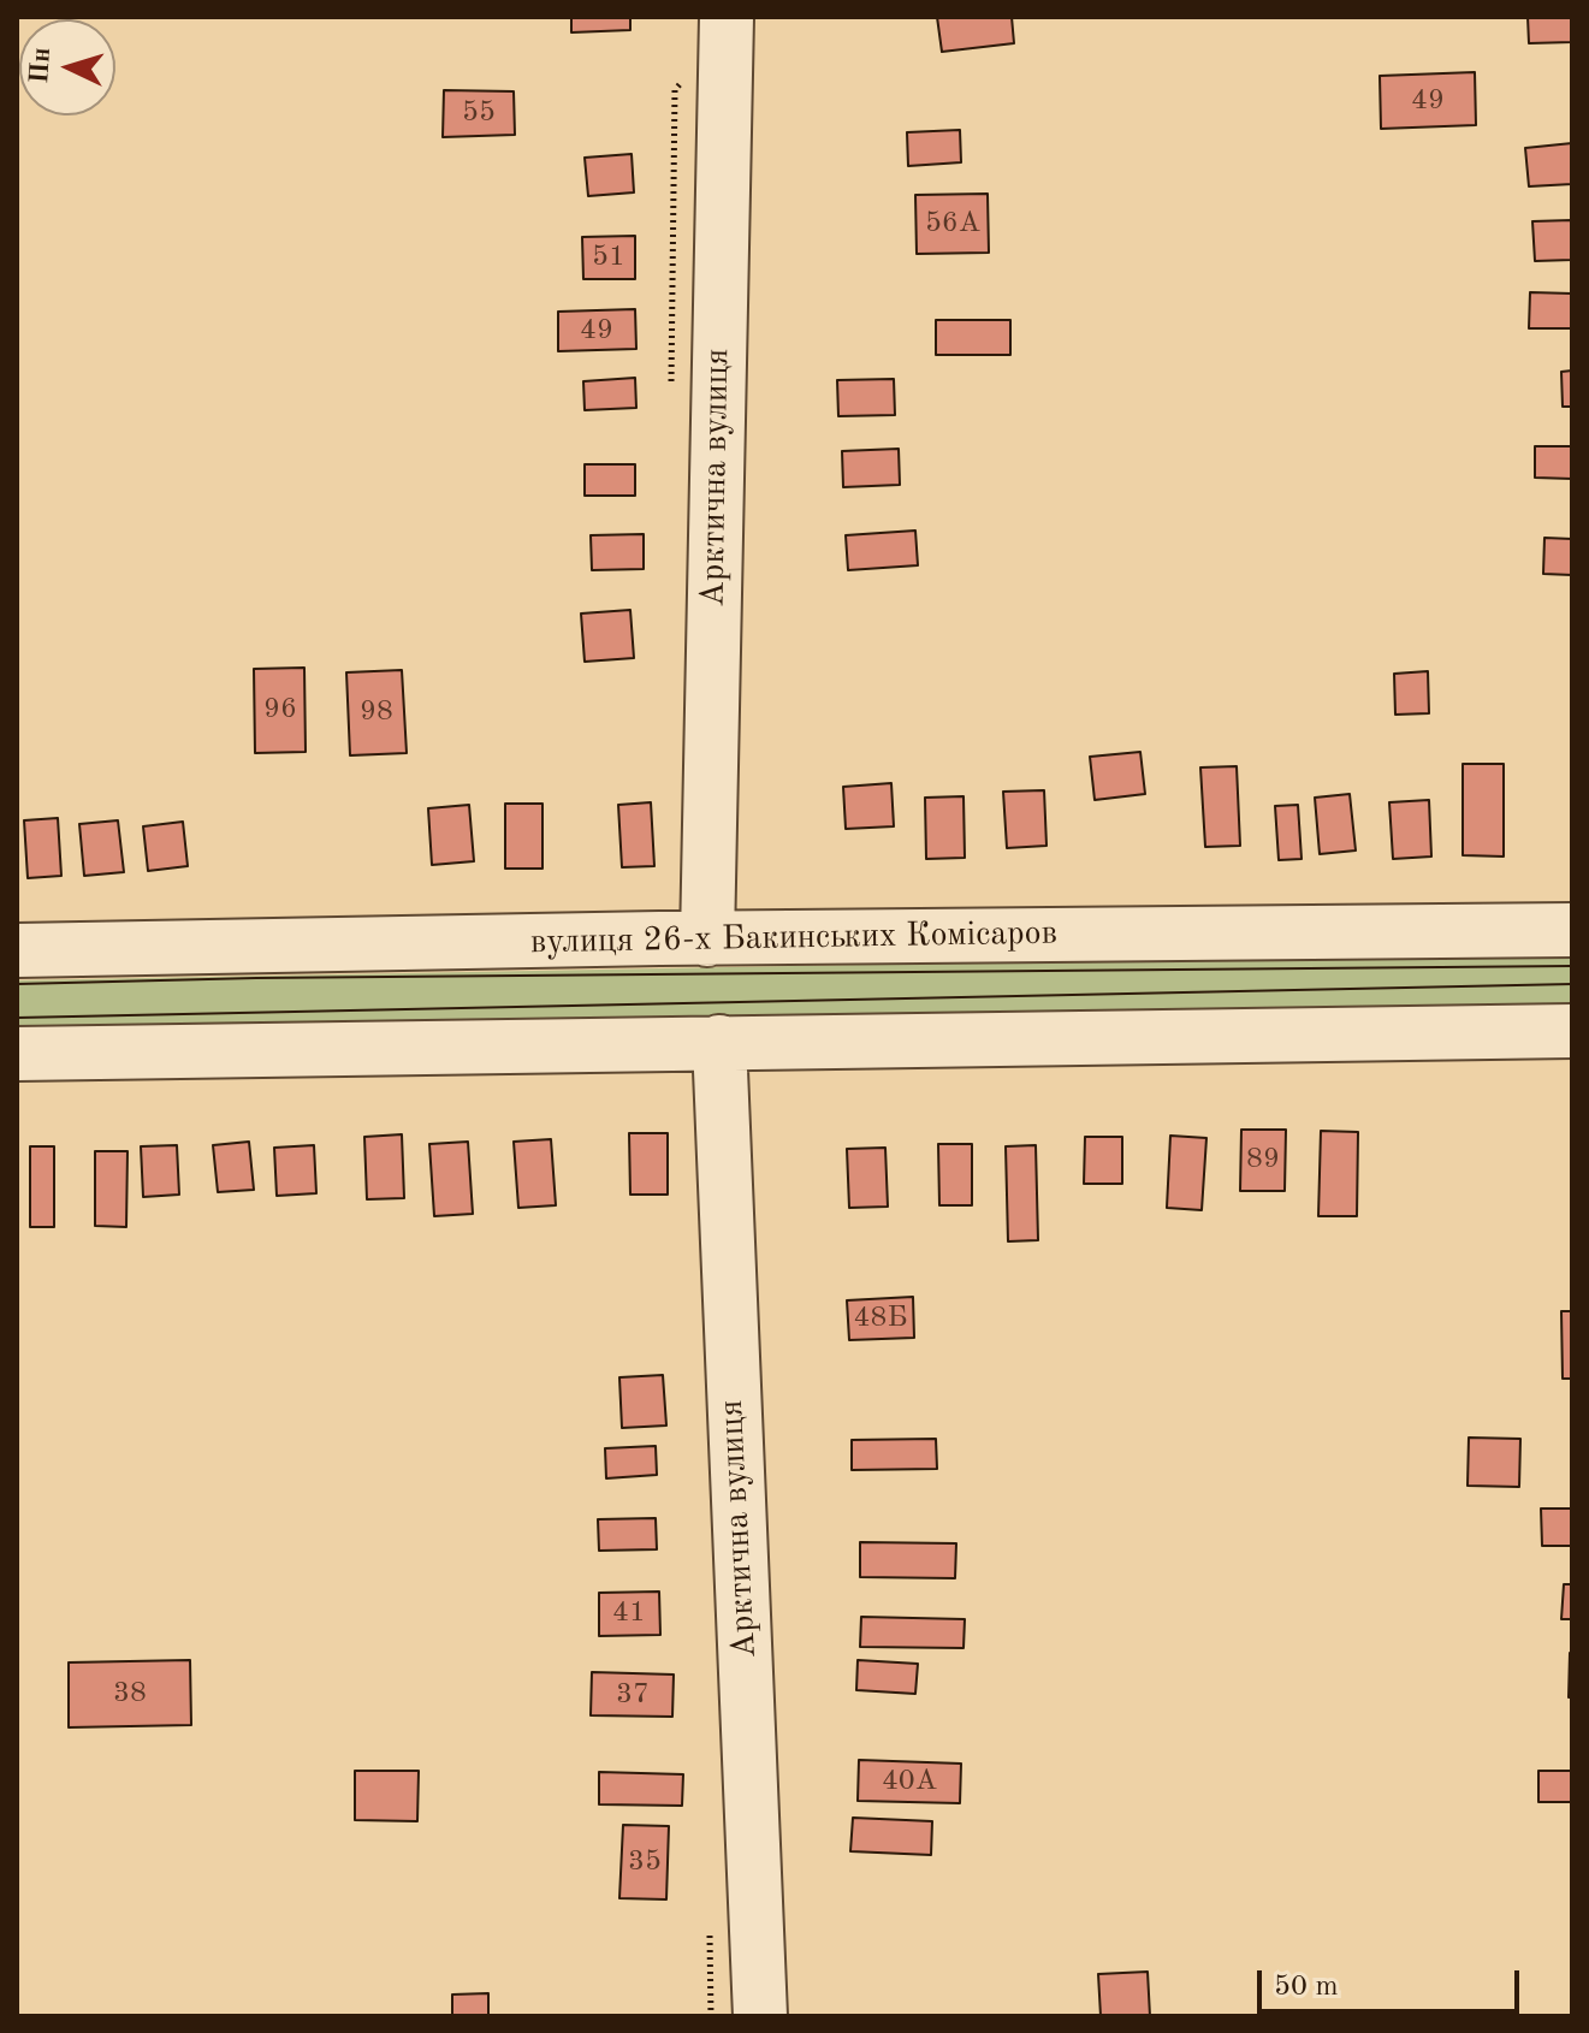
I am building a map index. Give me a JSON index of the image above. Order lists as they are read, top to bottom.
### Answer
{
  "streets": {
    "street": ["Арктична вулиця", "вулиця 26-х Бакинських Комісаров"]
  },
  "crossings": [
    ["Арктична вулиця", "вулиця 26-х Бакинських Комісаров"]
  ],
  "house_numbers": [
    "49",
    "55",
    "56А",
    "51",
    "49",
    "96",
    "98",
    "89",
    "48Б",
    "41",
    "38",
    "37",
    "40А",
    "35"
  ],
  "scale_bar": "50 m",
  "north": "left"
}
